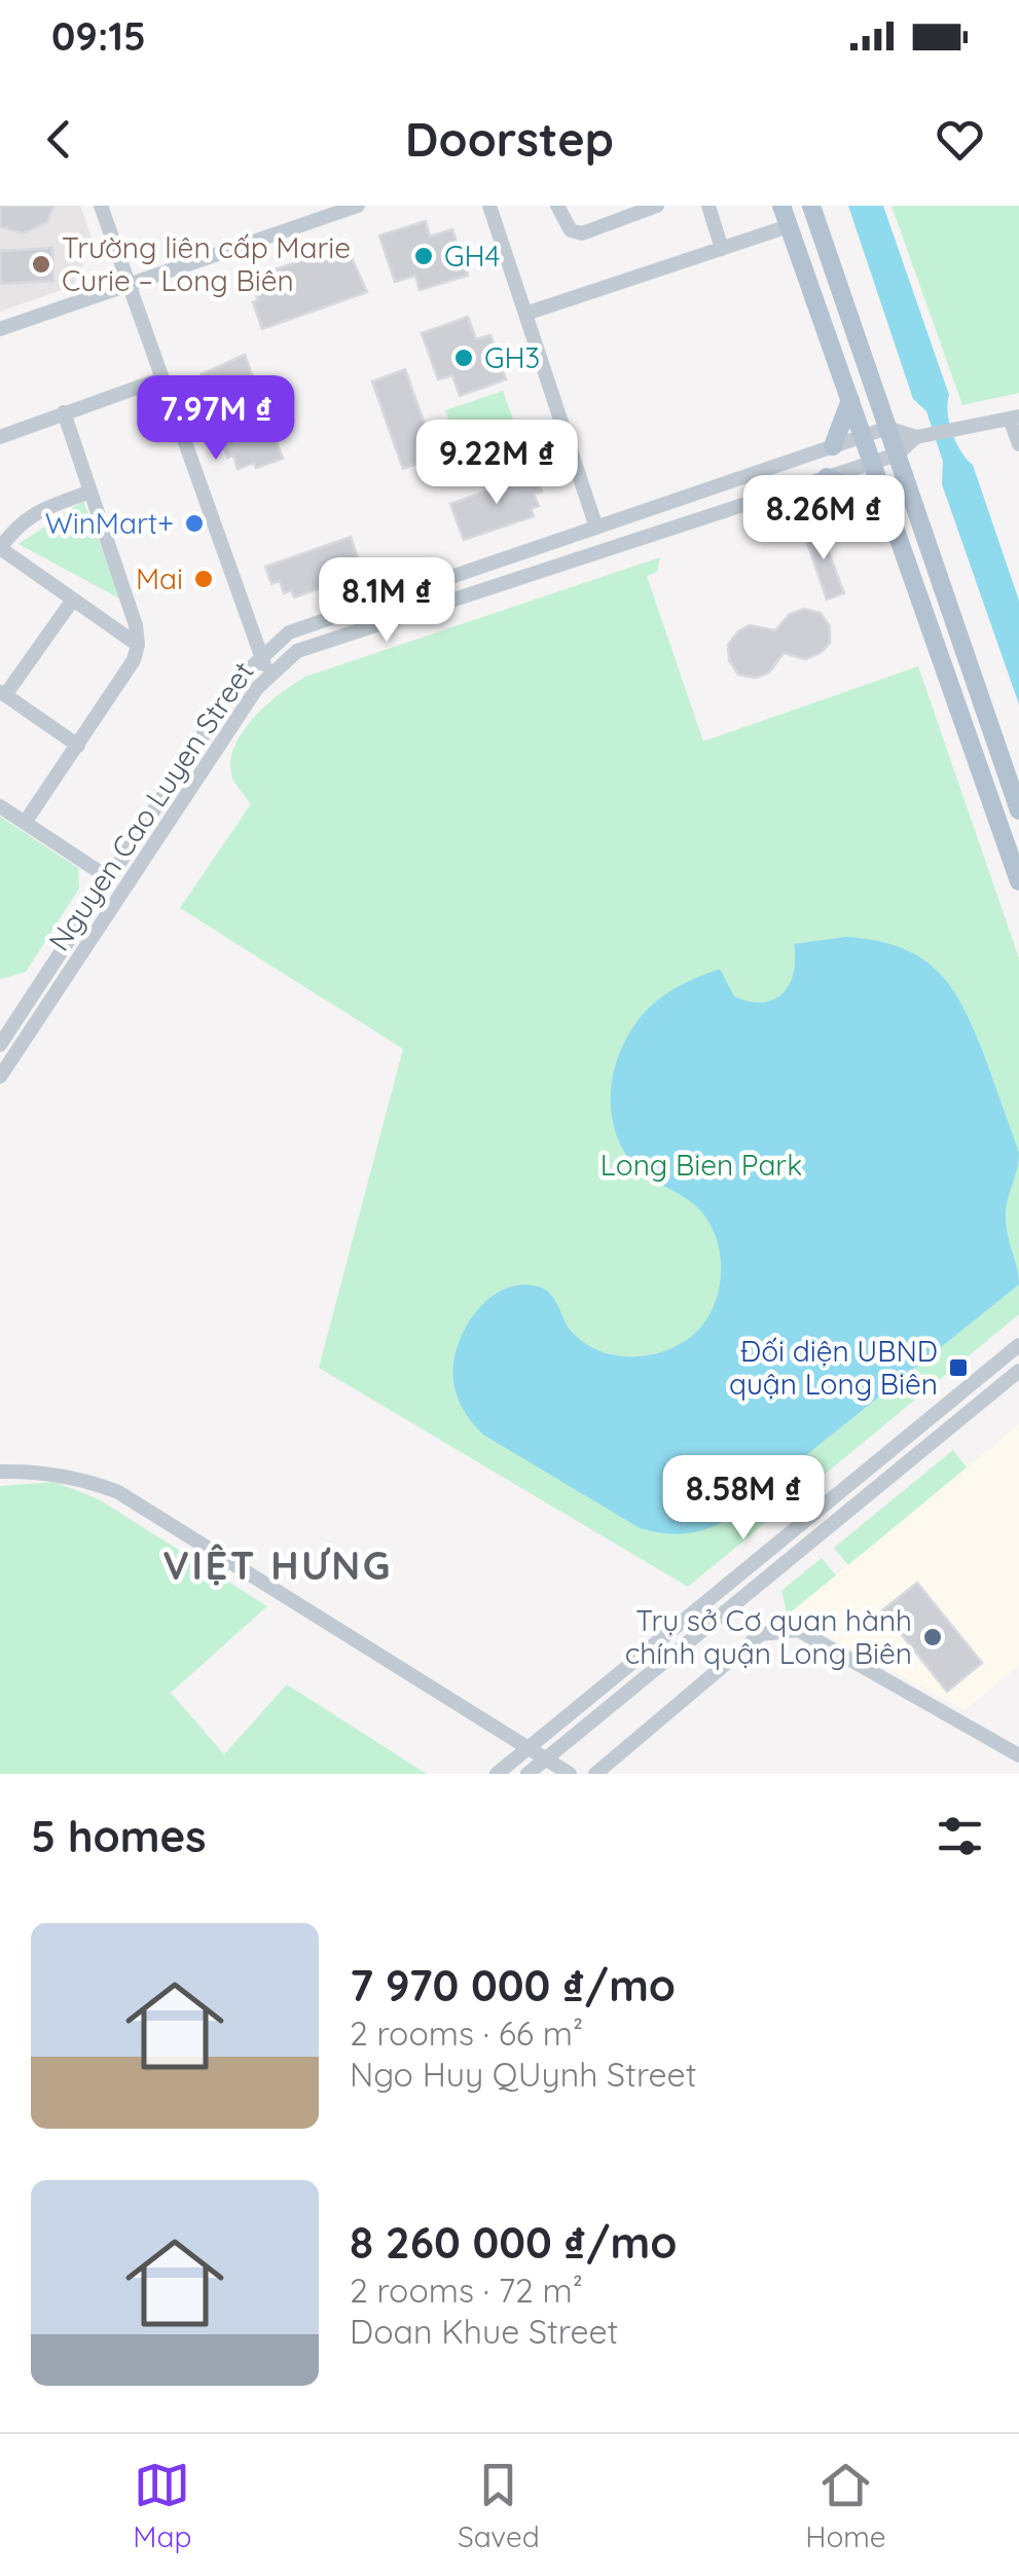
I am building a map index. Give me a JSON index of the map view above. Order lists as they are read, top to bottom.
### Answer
{
  "streets": {
    "street": ["Nguyen Cao Luyen Street"]
  },
  "districts": ["VIỆT HƯNG"],
  "parks": ["Long Bien Park"],
  "places": {
    "other": [
      "GH4",
      "Trường liên cấp Marie Curie – Long Biên",
      "GH3",
      "WinMart+",
      "Mai",
      "Trụ sở Cơ quan hành chính quận Long Biên"
    ],
    "transit": ["Đối diện UBND quận Long Biên"]
  },
  "page": {
    "status": "09:15",
    "header": "Doorstep",
    "price": [
      "7.97M ₫",
      "9.22M ₫",
      "8.26M ₫",
      "8.1M ₫",
      "8.58M ₫"
    ],
    "heading": "5 homes",
    "list": [
      {
        "name": "7 970 000 ₫/mo",
        "note": "2 rooms · 66 m² · Ngo Huy QUynh Street"
      },
      {
        "name": "8 260 000 ₫/mo",
        "note": "2 rooms · 72 m² · Doan Khue Street"
      }
    ],
    "tabs": ["Map", "Saved", "Home"]
  }
}
